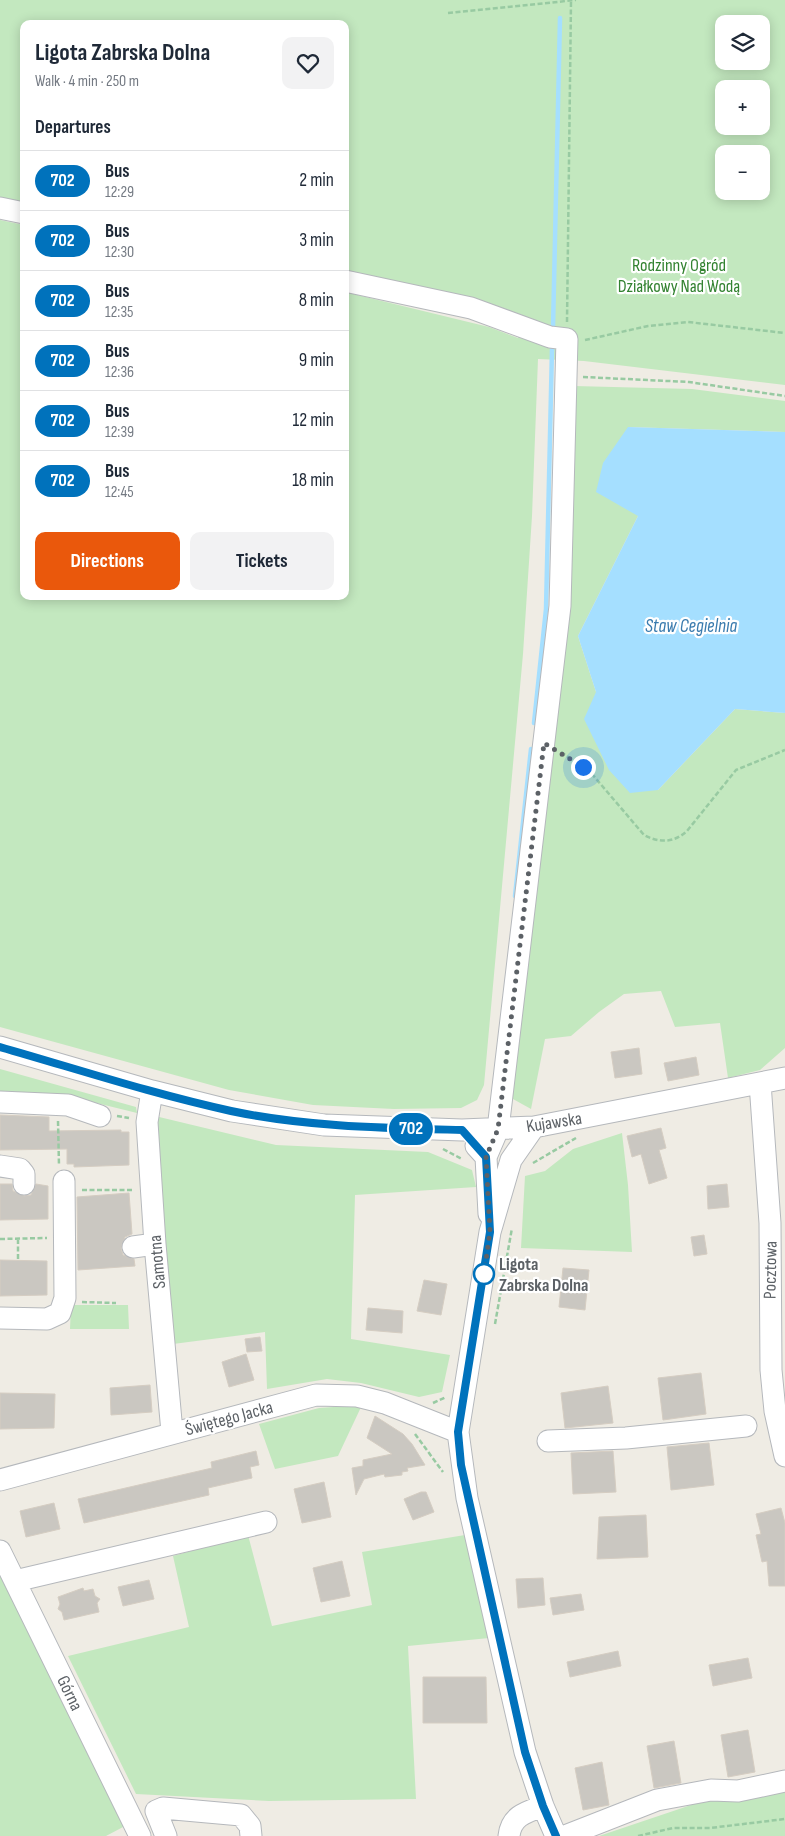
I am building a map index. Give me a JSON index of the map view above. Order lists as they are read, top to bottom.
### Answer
{
  "streets": {
    "street": [
      "Kujawska",
      "Samotna",
      "Pocztowa",
      "Świętego Jacka",
      "Górna"
    ]
  },
  "crossings": [
    ["Kujawska", "Samotna"],
    ["Kujawska", "Pocztowa"],
    ["Samotna", "Świętego Jacka"]
  ],
  "water": ["Staw Cegielnia"],
  "parks": ["Rodzinny Ogród Działkowy Nad Wodą"],
  "places": ["Ligota Zabrska Dolna"],
  "lines": ["bus line 702"],
  "page": {
    "on_map": "702",
    "map_buttons": ["+", "−"],
    "heading": [
      ["Ligota Zabrska Dolna", "Walk · 4 min · 250 m"],
      "Departures"
    ],
    "list": [
      {
        "mark": "702",
        "name": "Bus",
        "note": "12:29",
        "value": "2 min"
      },
      {
        "mark": "702",
        "name": "Bus",
        "note": "12:30",
        "value": "3 min"
      },
      {
        "mark": "702",
        "name": "Bus",
        "note": "12:35",
        "value": "8 min"
      },
      {
        "mark": "702",
        "name": "Bus",
        "note": "12:36",
        "value": "9 min"
      },
      {
        "mark": "702",
        "name": "Bus",
        "note": "12:39",
        "value": "12 min"
      },
      {
        "mark": "702",
        "name": "Bus",
        "note": "12:45",
        "value": "18 min"
      }
    ],
    "buttons": ["Directions", "Tickets"]
  }
}
